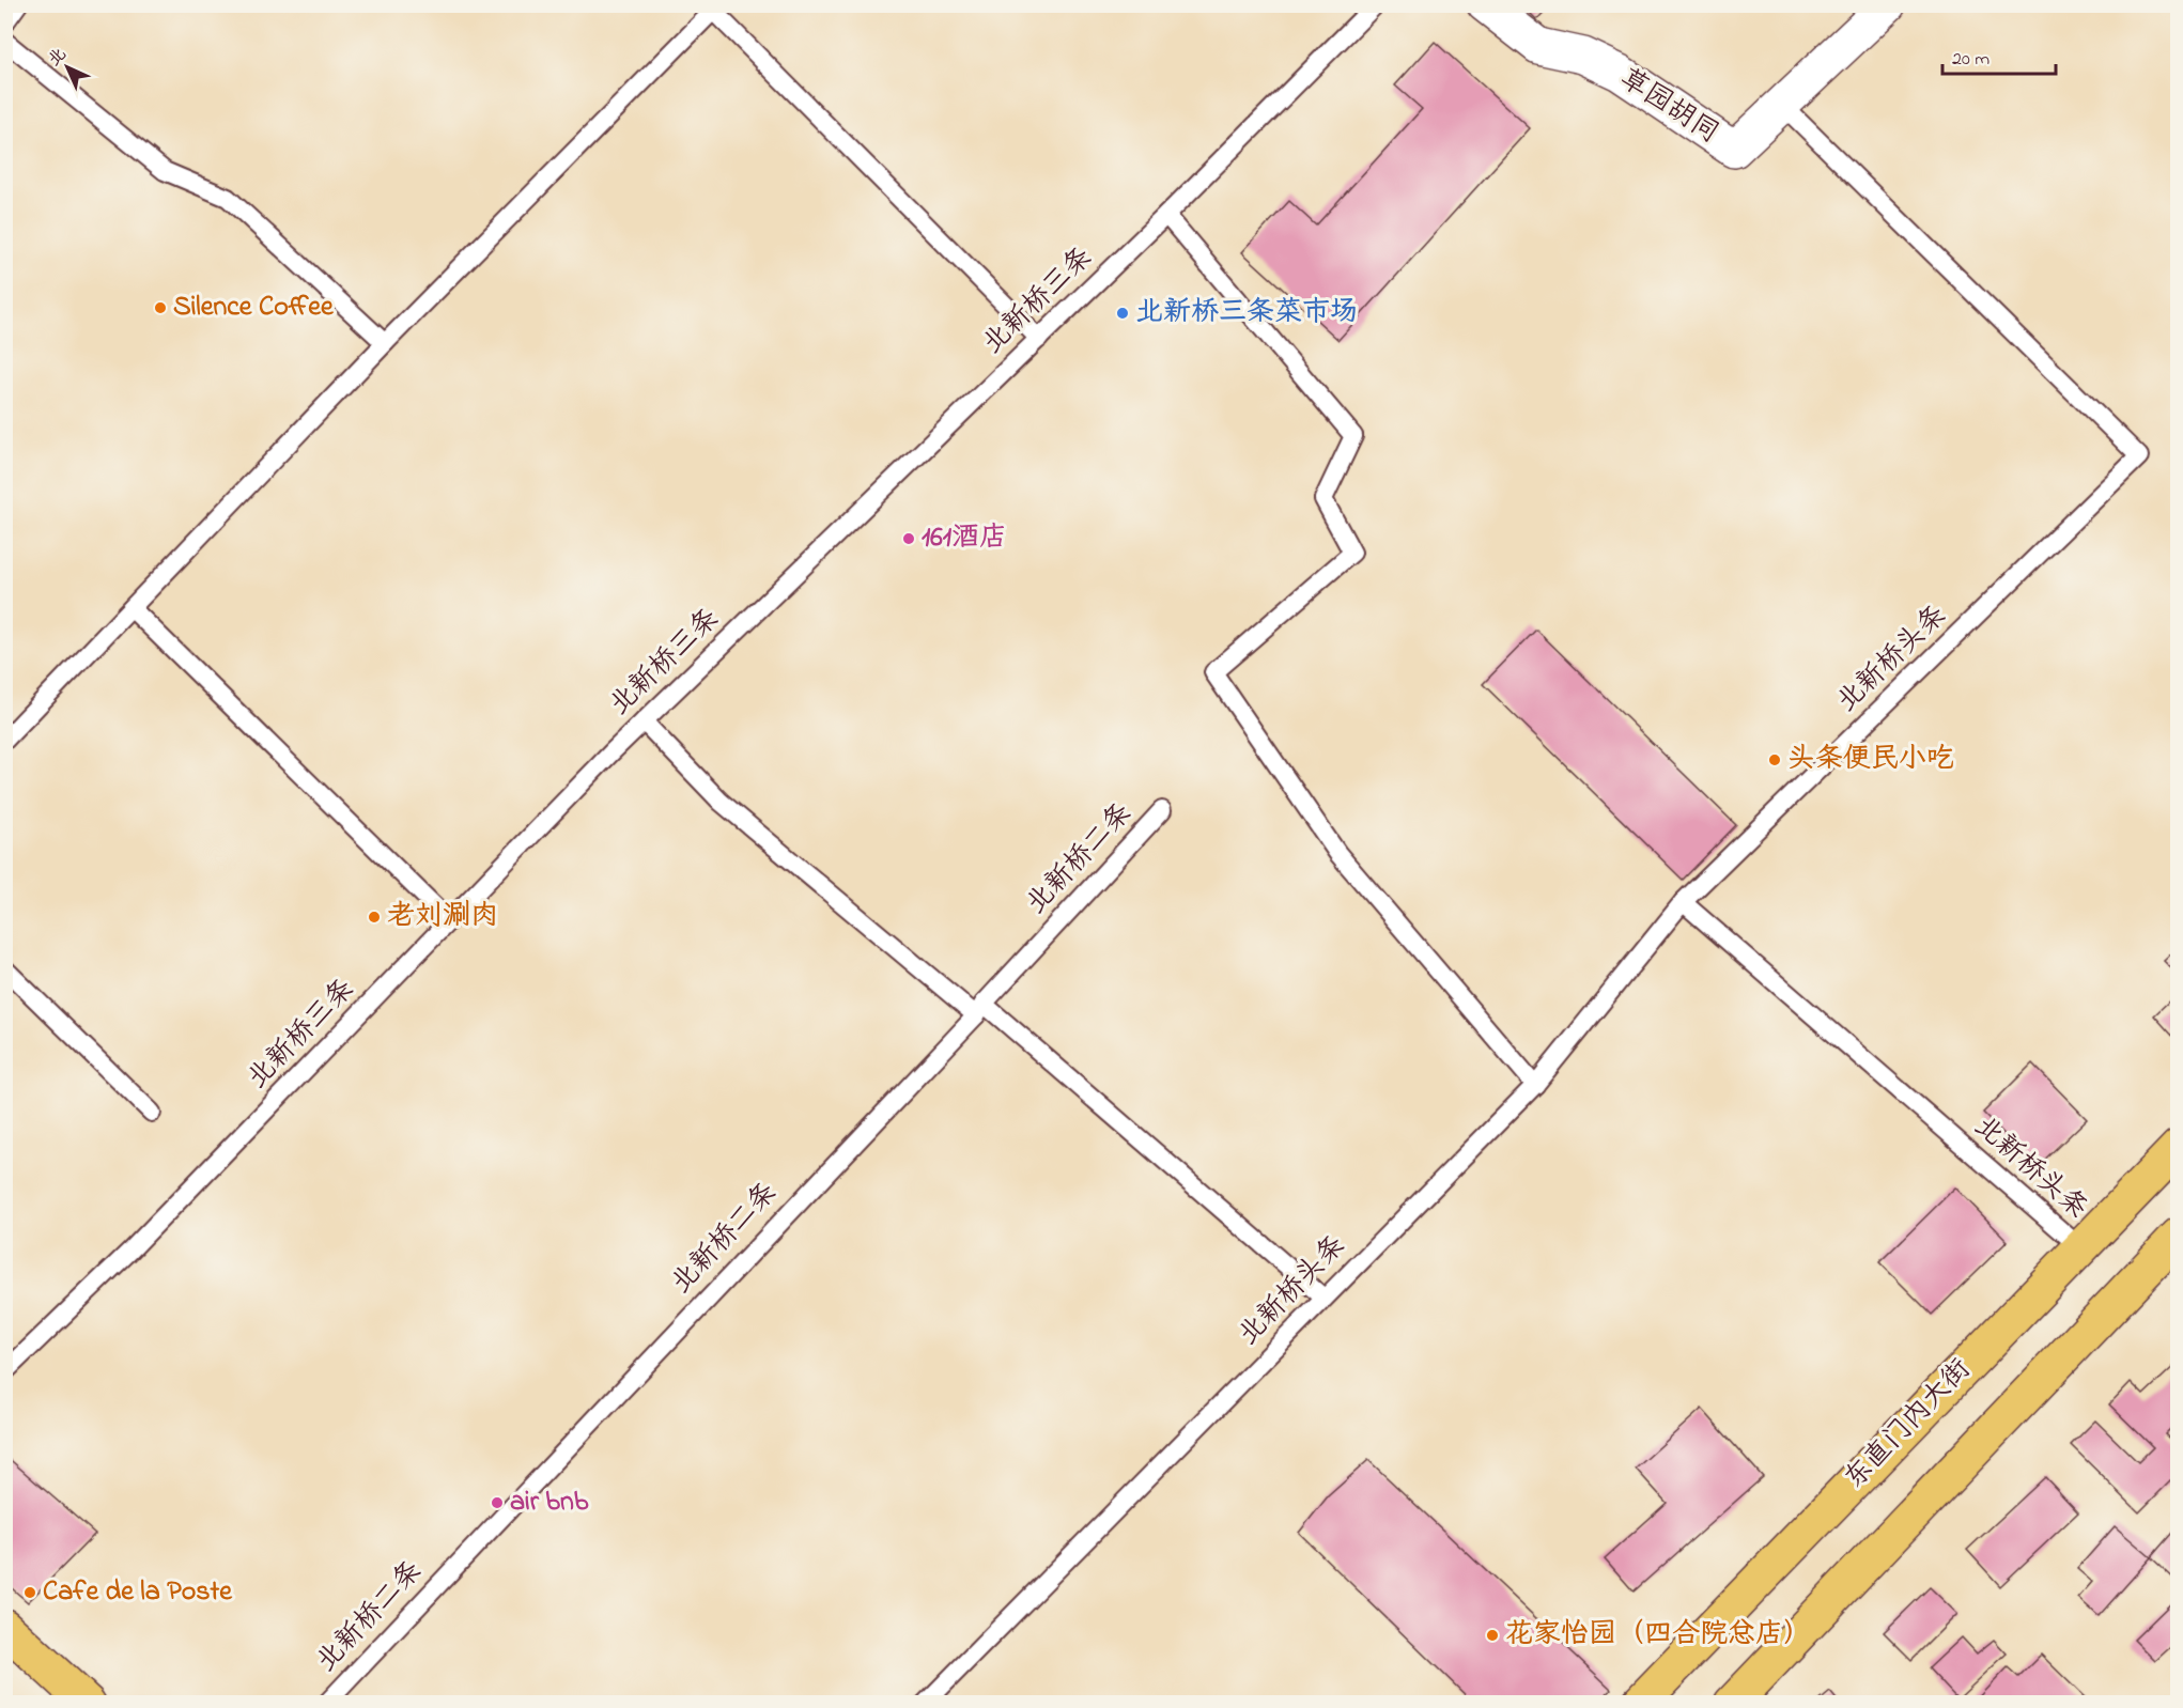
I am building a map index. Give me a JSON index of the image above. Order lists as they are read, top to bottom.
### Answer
{
  "streets": {
    "main road": ["东直门内大街"],
    "street": ["草园胡同"],
    "lane": ["北新桥三条", "北新桥头条", "北新桥二条"]
  },
  "crossings": [
    ["草园胡同", "北新桥头条"],
    ["北新桥头条", "东直门内大街"]
  ],
  "places": [
    "Silence Coffee",
    "北新桥三条菜市场",
    "161酒店",
    "头条便民小吃",
    "老刘涮肉",
    "air bnb",
    "Cafe de la Poste",
    "花家怡园（四合院总店）"
  ],
  "scale_bar": "20 m",
  "north": "top left"
}
